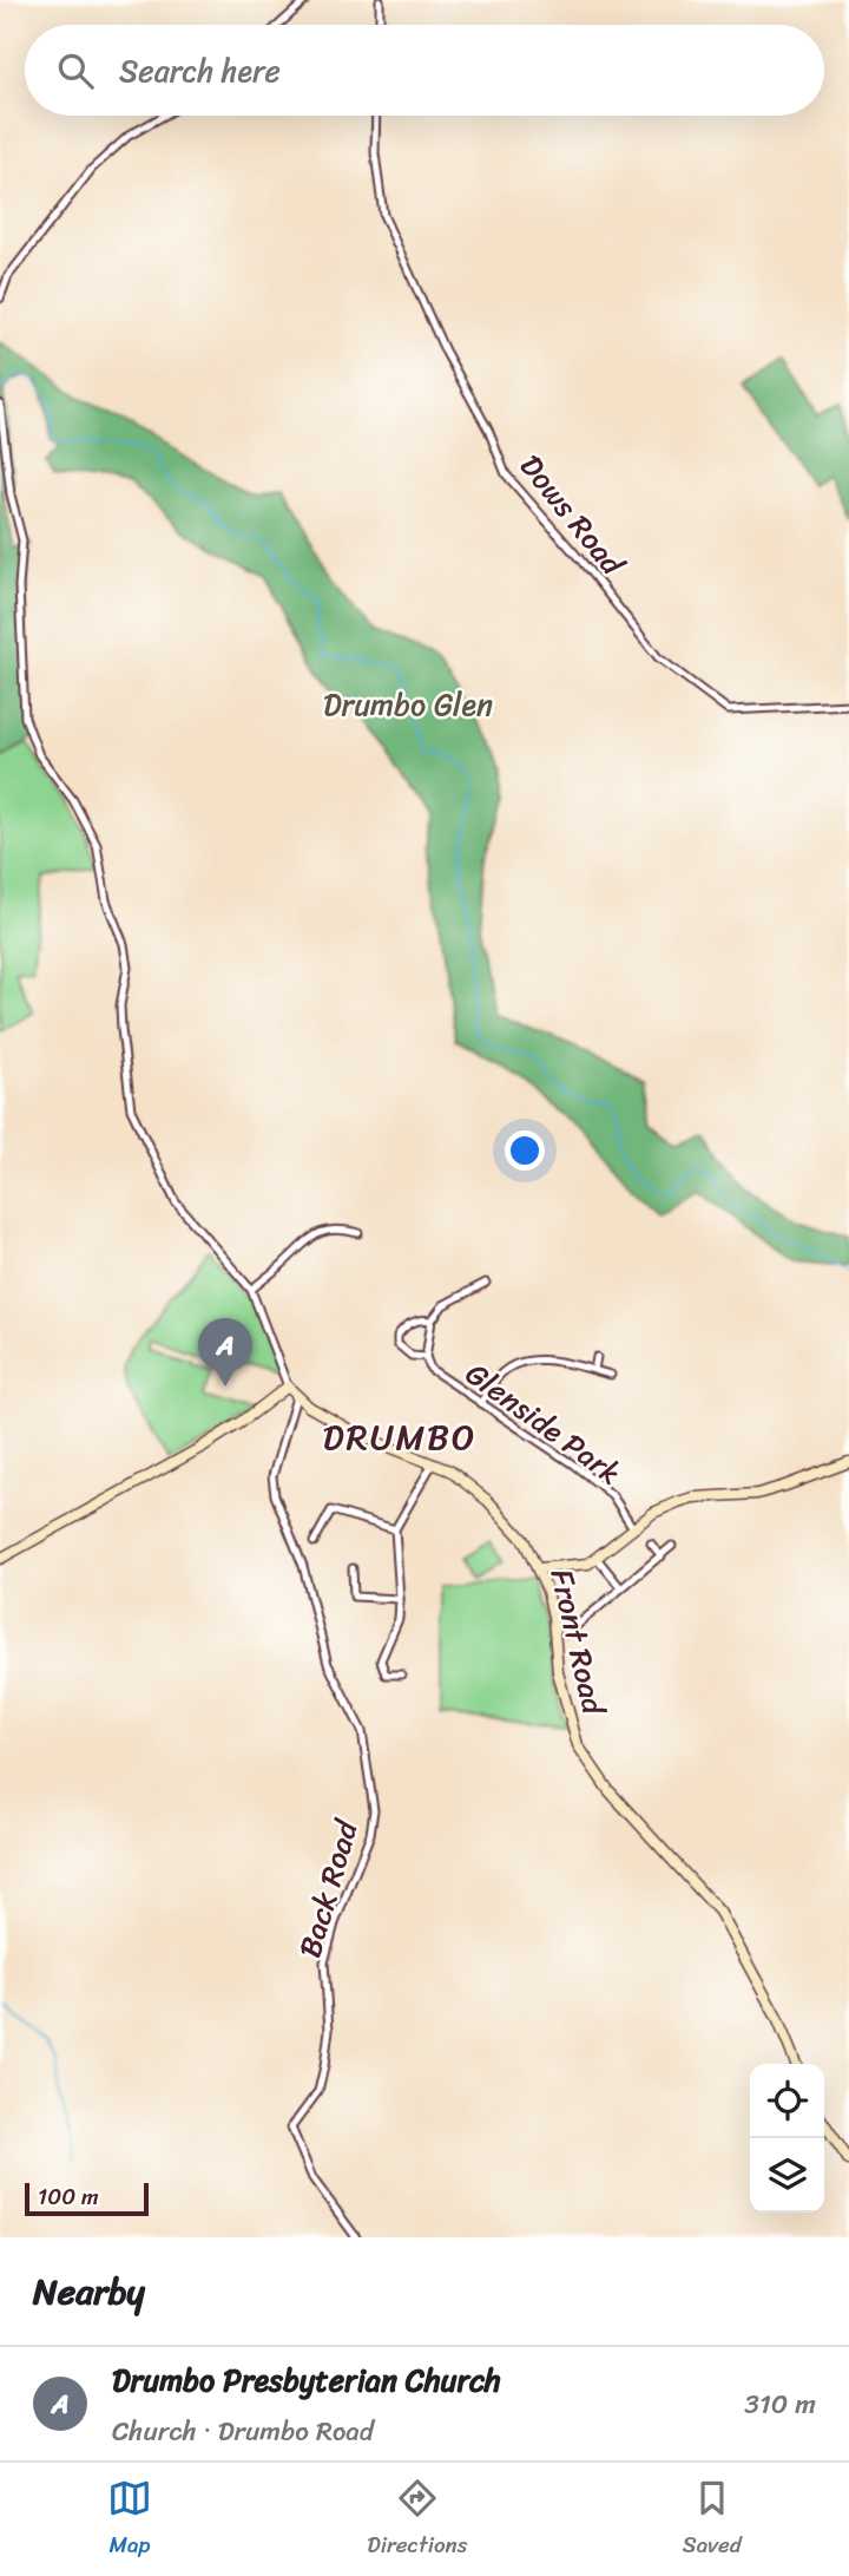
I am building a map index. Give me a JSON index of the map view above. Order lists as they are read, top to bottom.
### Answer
{
  "streets": {
    "street": [
      "Dows Road",
      "Glenside Park",
      "Front Road",
      "Back Road"
    ]
  },
  "crossings": [
    ["Front Road", "Back Road"]
  ],
  "districts": ["DRUMBO"],
  "parks": ["Drumbo Glen"],
  "scale_bar": "100 m",
  "page": {
    "search": "Search here",
    "pins": "A",
    "scale": "100 m",
    "heading": "Nearby",
    "list": [
      {
        "mark": "A",
        "name": "Drumbo Presbyterian Church",
        "note": "Church · Drumbo Road",
        "value": "310 m"
      }
    ],
    "nav": ["Map", "Directions", "Saved"]
  }
}
